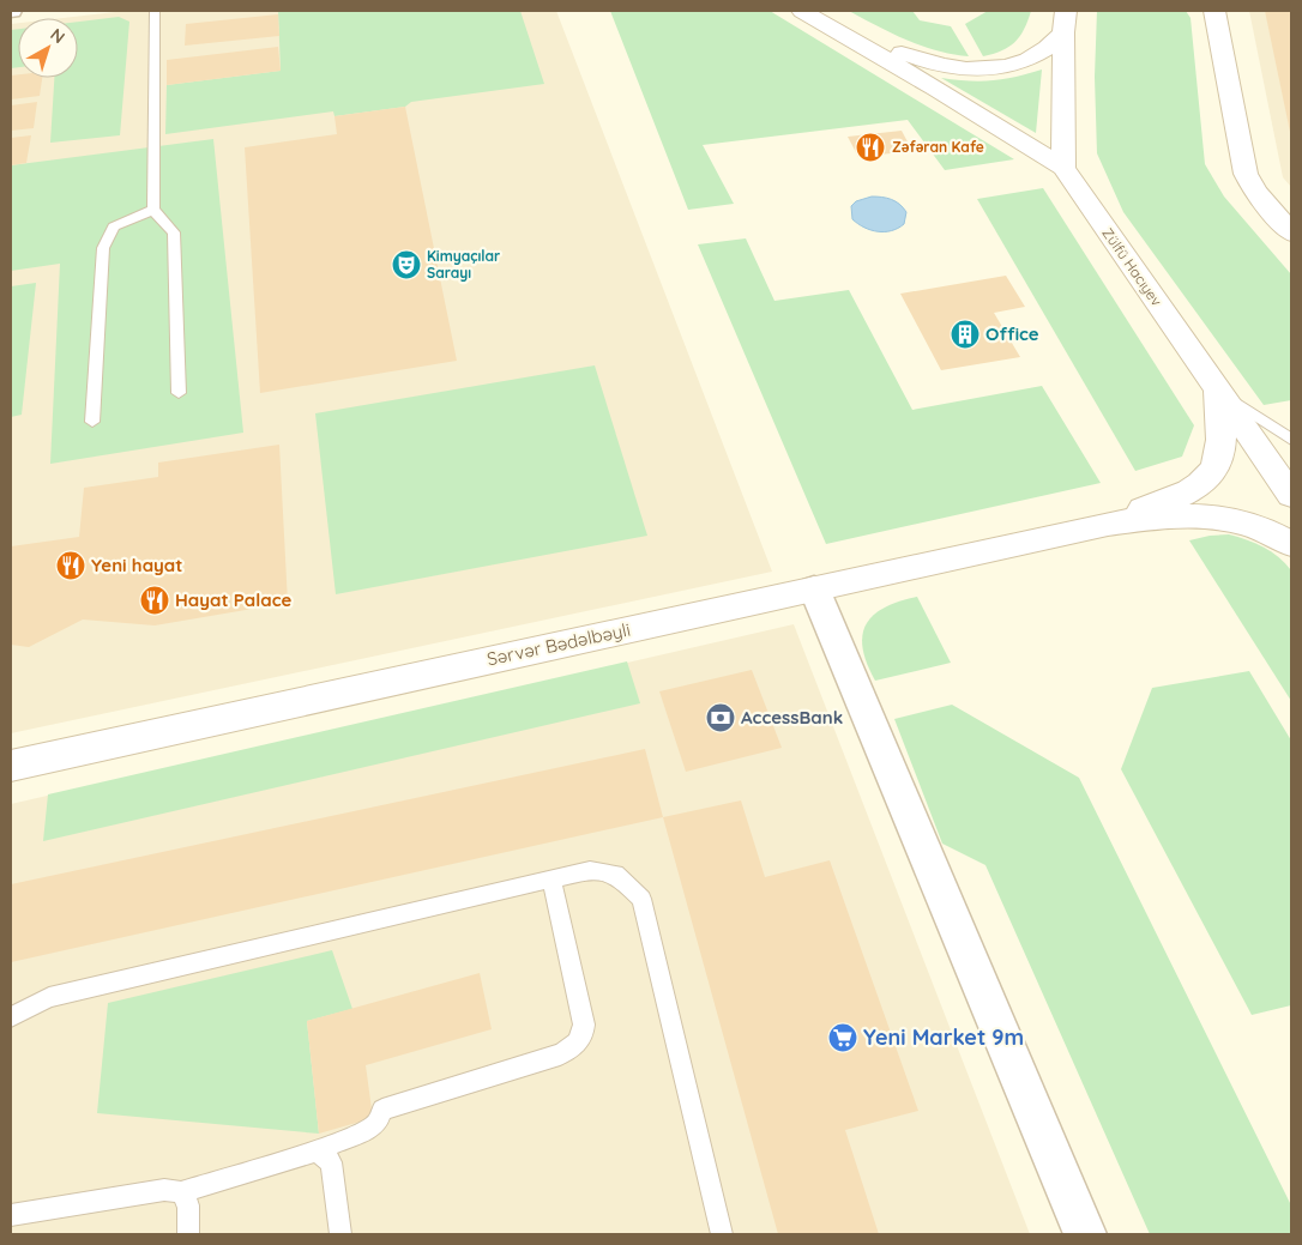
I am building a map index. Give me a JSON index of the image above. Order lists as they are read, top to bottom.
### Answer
{
  "streets": {
    "main road": ["Zülfü Hacıyev", "Sərvər Bədəlbəyli"]
  },
  "places": {
    "restaurant": ["Zәfәran Kafe", "Yeni hayat", "Hayat Palace"],
    "theatre": ["Kimyaçılar Sarayı"],
    "building": ["Office"],
    "bank": ["AccessBank"],
    "supermarket": ["Yeni Market 9m"]
  },
  "north": "top right"
}
